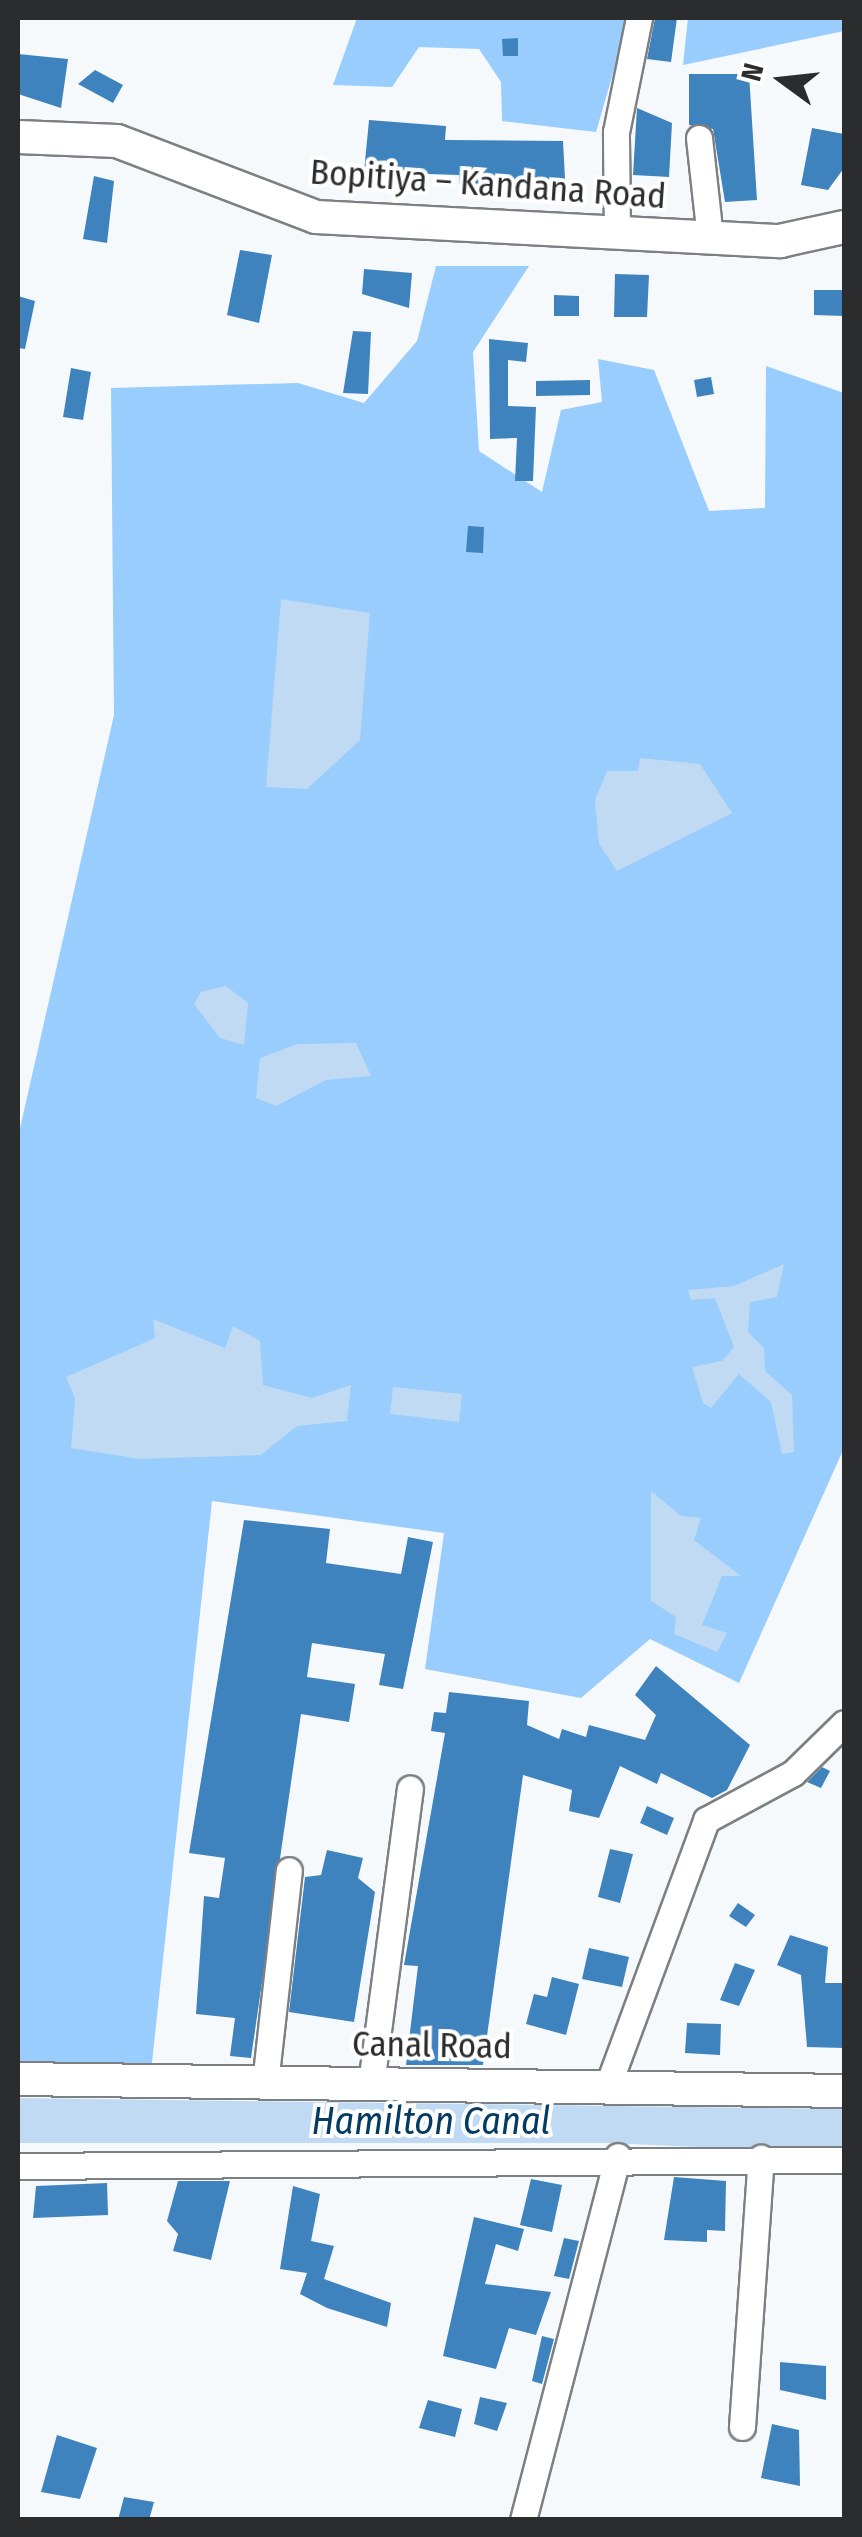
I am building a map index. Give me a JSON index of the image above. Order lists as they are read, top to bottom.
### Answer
{
  "streets": {
    "main road": ["Bopitiya – Kandana Road", "Canal Road"]
  },
  "water": ["Hamilton Canal"],
  "north": "left"
}
